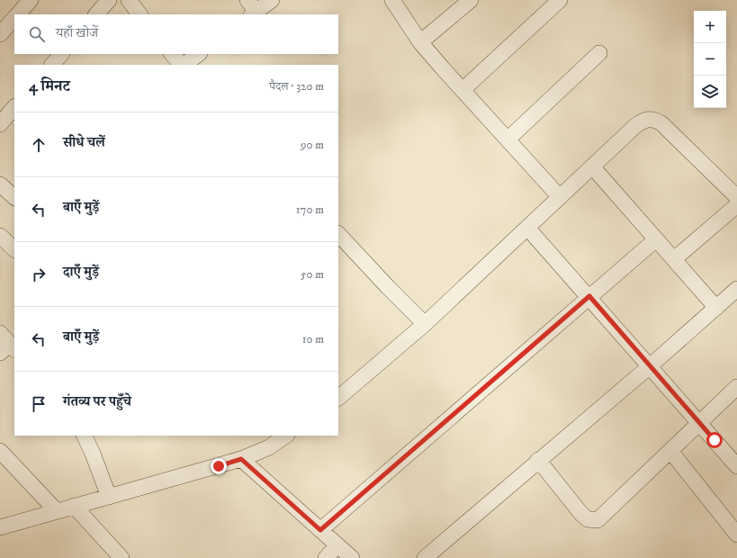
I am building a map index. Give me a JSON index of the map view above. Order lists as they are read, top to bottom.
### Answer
{
  "page": {
    "map_buttons": ["+", "−"],
    "search": "यहाँ खोजें",
    "heading": ["4 मिनट", "पैदल · 320 m"],
    "list": [
      ["सीधे चलें", "90 m"],
      ["बाएँ मुड़ें", "170 m"],
      ["दाएँ मुड़ें", "50 m"],
      ["बाएँ मुड़ें", "10 m"],
      "गंतव्य पर पहुँचे"
    ]
  }
}
